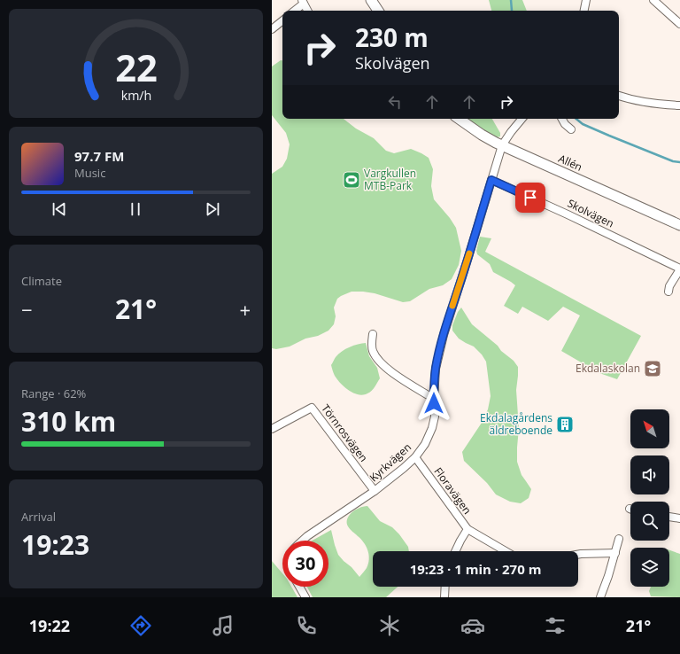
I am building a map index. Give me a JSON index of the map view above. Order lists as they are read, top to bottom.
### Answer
{
  "streets": {
    "street": [
      "Allén",
      "Skolvägen",
      "Törnrosvägen",
      "Kyrkvägen",
      "Floravägen"
    ]
  },
  "crossings": [
    ["Allén", "Kyrkvägen"],
    ["Skolvägen", "Kyrkvägen"],
    ["Törnrosvägen", "Kyrkvägen"],
    ["Kyrkvägen", "Floravägen"]
  ],
  "places": {
    "sports": ["Vargkullen MTB-Park"],
    "school or university": ["Ekdalaskolan"],
    "building": ["Ekdalagårdens äldreboende"]
  },
  "north": "top left",
  "page": {
    "turn": ["230 m", "Skolvägen"],
    "song": ["97.7 FM", "Music"],
    "tile": [
      "Climate",
      ["Range · 62%", "310 km"],
      ["Arrival", "19:23"]
    ],
    "heat": ["−", "21°", "+"],
    "limit": "30",
    "trip": "19:23 · 1 min · 270 m",
    "tabs": ["19:22", "21°"],
    "gauge": ["22", "km/h"]
  }
}
